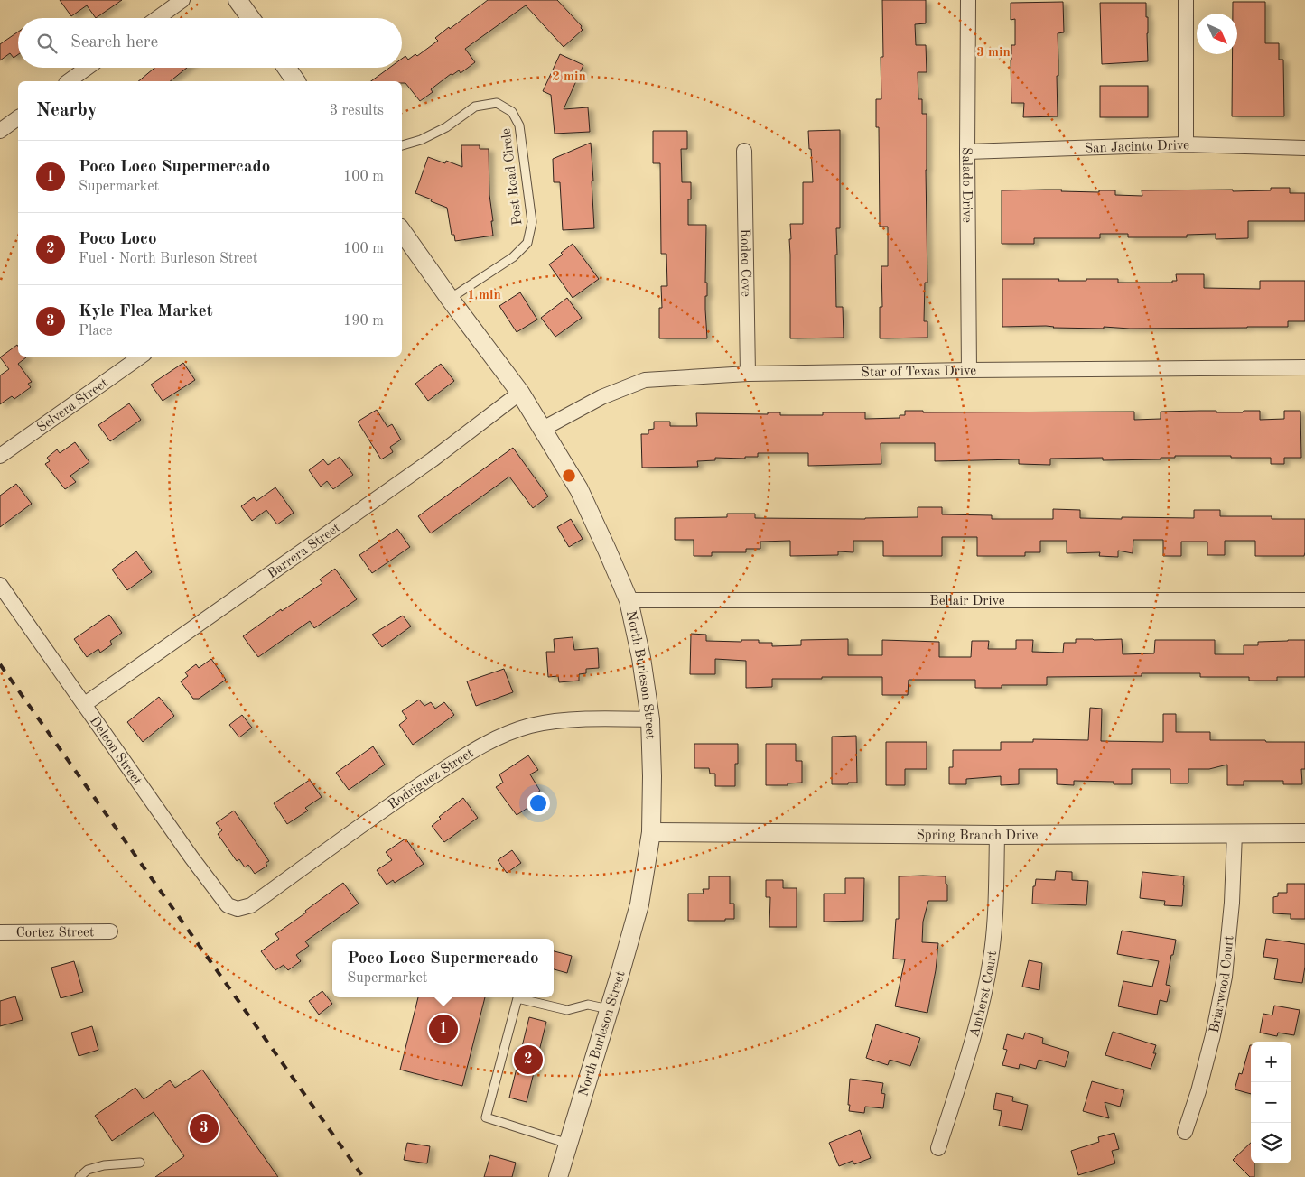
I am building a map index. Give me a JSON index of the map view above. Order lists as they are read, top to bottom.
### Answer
{
  "streets": {
    "street": [
      "San Jacinto Drive",
      "Salado Drive",
      "Rodeo Cove",
      "Star of Texas Drive",
      "Selvera Street",
      "Barrera Street",
      "Bellair Drive",
      "North Burleson Street",
      "Deleon Street",
      "Rodriguez Street",
      "Spring Branch Drive",
      "Cortez Street",
      "Briarwood Court",
      "Amherst Court"
    ],
    "lane": ["Post Road Circle"]
  },
  "crossings": [
    ["San Jacinto Drive", "Salado Drive"],
    ["Post Road Circle", "North Burleson Street"],
    ["Salado Drive", "Star of Texas Drive"],
    ["Rodeo Cove", "Star of Texas Drive"],
    ["Star of Texas Drive", "North Burleson Street"],
    ["Barrera Street", "North Burleson Street"],
    ["Barrera Street", "Deleon Street"],
    ["Bellair Drive", "North Burleson Street"],
    ["North Burleson Street", "Rodriguez Street"],
    ["North Burleson Street", "Spring Branch Drive"],
    ["Deleon Street", "Rodriguez Street"],
    ["Spring Branch Drive", "Briarwood Court"],
    ["Spring Branch Drive", "Amherst Court"]
  ],
  "north": "bottom right",
  "page": {
    "search": "Search here",
    "heading": ["Nearby", "3 results"],
    "list": [
      {
        "mark": "1",
        "name": "Poco Loco Supermercado",
        "note": "Supermarket",
        "value": "100 m"
      },
      {
        "mark": "2",
        "name": "Poco Loco",
        "note": "Fuel · North Burleson Street",
        "value": "100 m"
      },
      {
        "mark": "3",
        "name": "Kyle Flea Market",
        "note": "Place",
        "value": "190 m"
      }
    ],
    "popup": ["Poco Loco Supermercado", "Supermarket"],
    "pins": ["1", "2", "3"],
    "map_buttons": ["+", "−"]
  },
  "rings": ["3 min", "2 min", "1 min"]
}
